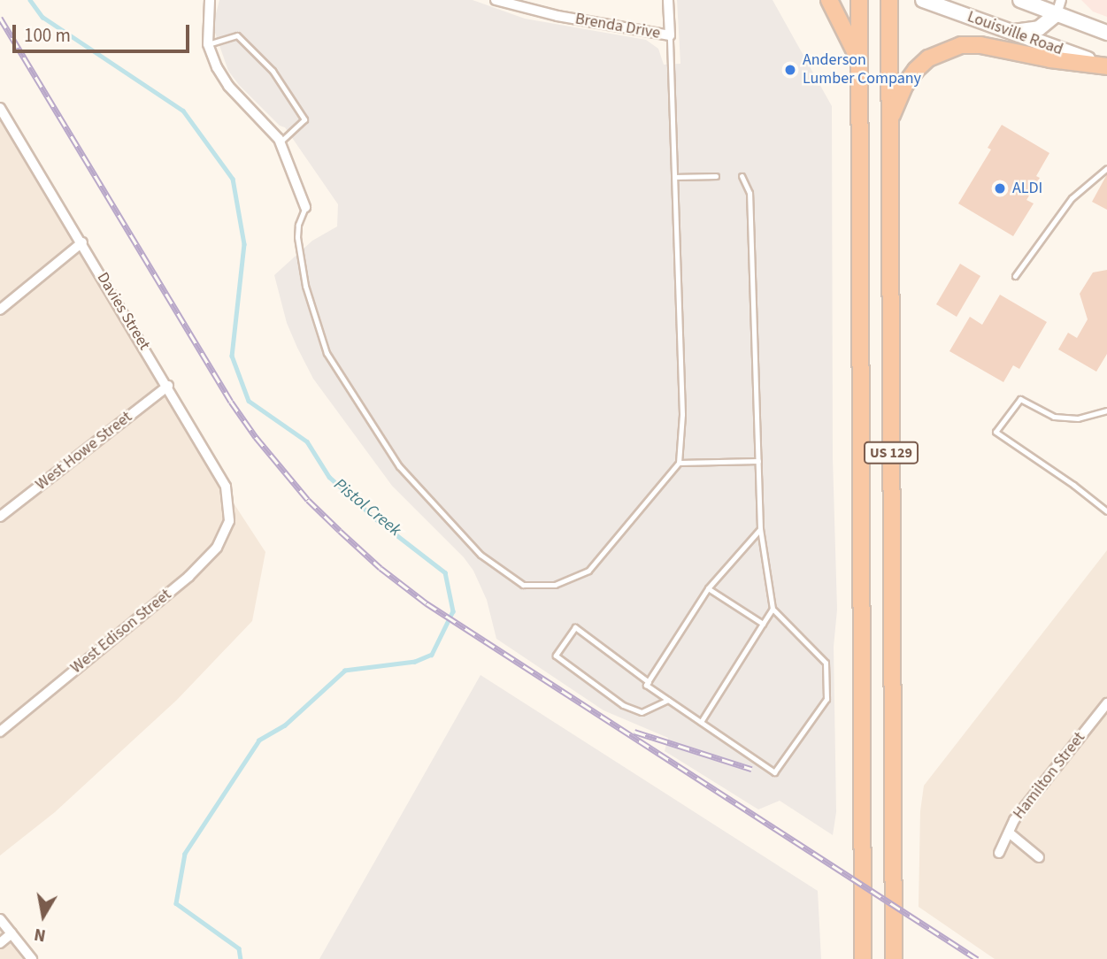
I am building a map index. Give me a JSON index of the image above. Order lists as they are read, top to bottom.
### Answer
{
  "streets": {
    "highway": ["US 129"],
    "main road": ["Louisville Road"],
    "street": [
      "Brenda Drive",
      "Davies Street",
      "West Howe Street",
      "West Edison Street",
      "Hamilton Street"
    ]
  },
  "crossings": [
    ["Davies Street", "West Howe Street"],
    ["Davies Street", "West Edison Street"]
  ],
  "water": ["Pistol Creek"],
  "places": ["Anderson Lumber Company", "ALDI"],
  "scale_bar": "100 m",
  "north": "bottom"
}
